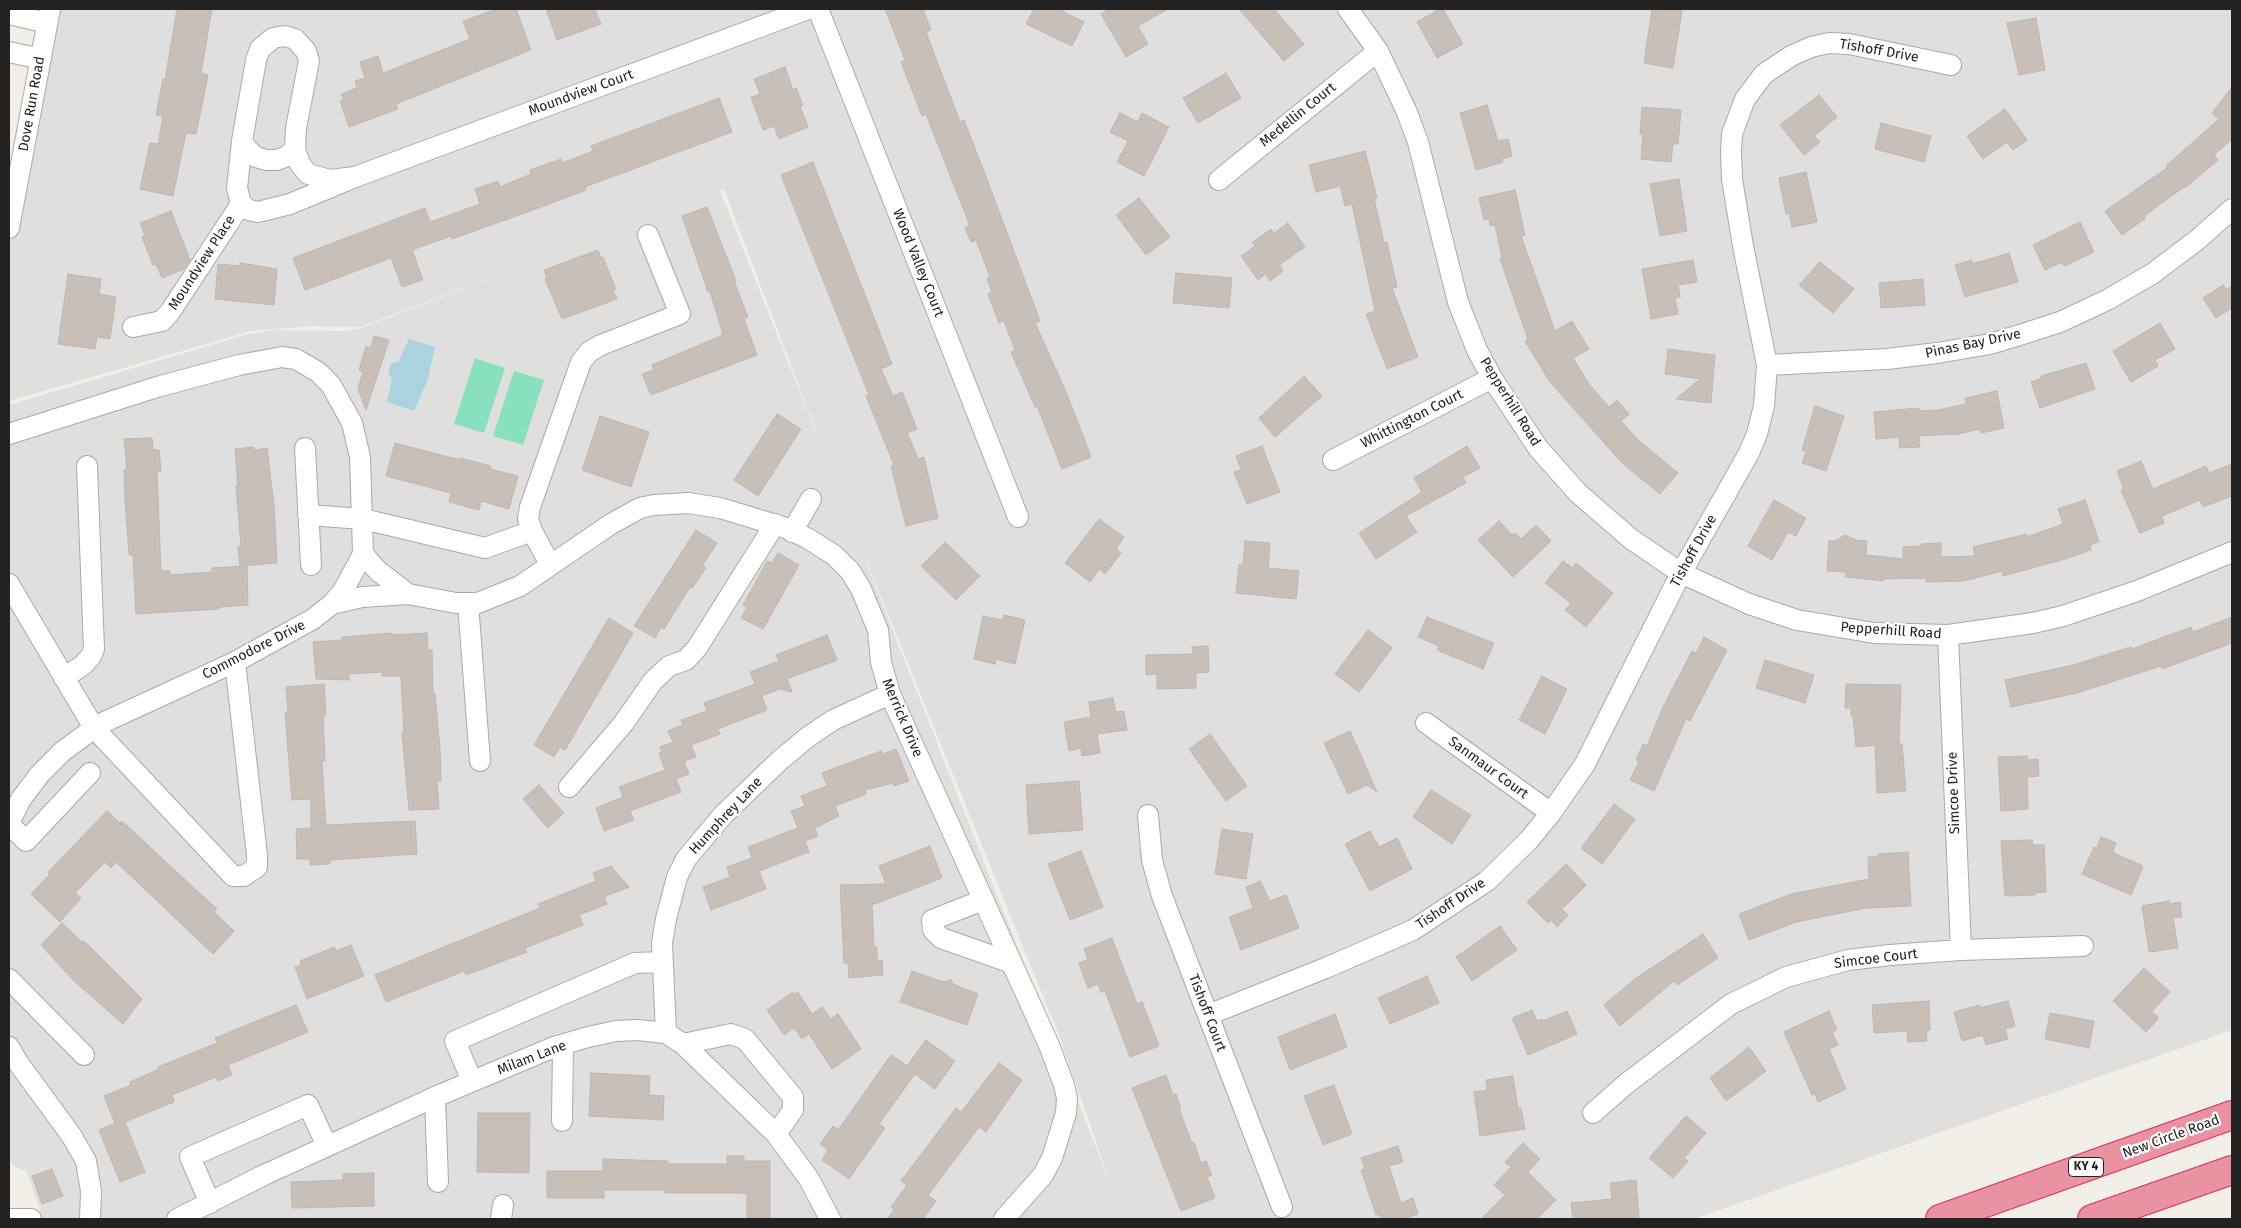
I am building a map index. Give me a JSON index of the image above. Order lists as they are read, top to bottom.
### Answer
{
  "streets": {
    "highway": ["New Circle Road", "KY 4"],
    "street": [
      "Tishoff Drive",
      "Moundview Court",
      "Dove Run Road",
      "Medellin Court",
      "Moundview Place",
      "Wood Valley Court",
      "Pinas Bay Drive",
      "Pepperhill Road",
      "Whittington Court",
      "Commodore Drive",
      "Merrick Drive",
      "Sanmaur Court",
      "Simcoe Drive",
      "Humphrey Lane",
      "Simcoe Court",
      "Tishoff Court",
      "Milam Lane"
    ]
  },
  "crossings": [
    ["Tishoff Drive", "Pinas Bay Drive"],
    ["Tishoff Drive", "Pepperhill Road"],
    ["Tishoff Drive", "Sanmaur Court"],
    ["Tishoff Drive", "Tishoff Court"],
    ["Moundview Court", "Moundview Place"],
    ["Medellin Court", "Pepperhill Road"],
    ["Pepperhill Road", "Whittington Court"],
    ["Pepperhill Road", "Simcoe Drive"],
    ["Commodore Drive", "Merrick Drive"],
    ["Merrick Drive", "Humphrey Lane"],
    ["Simcoe Drive", "Simcoe Court"],
    ["Humphrey Lane", "Milam Lane"]
  ]
}
